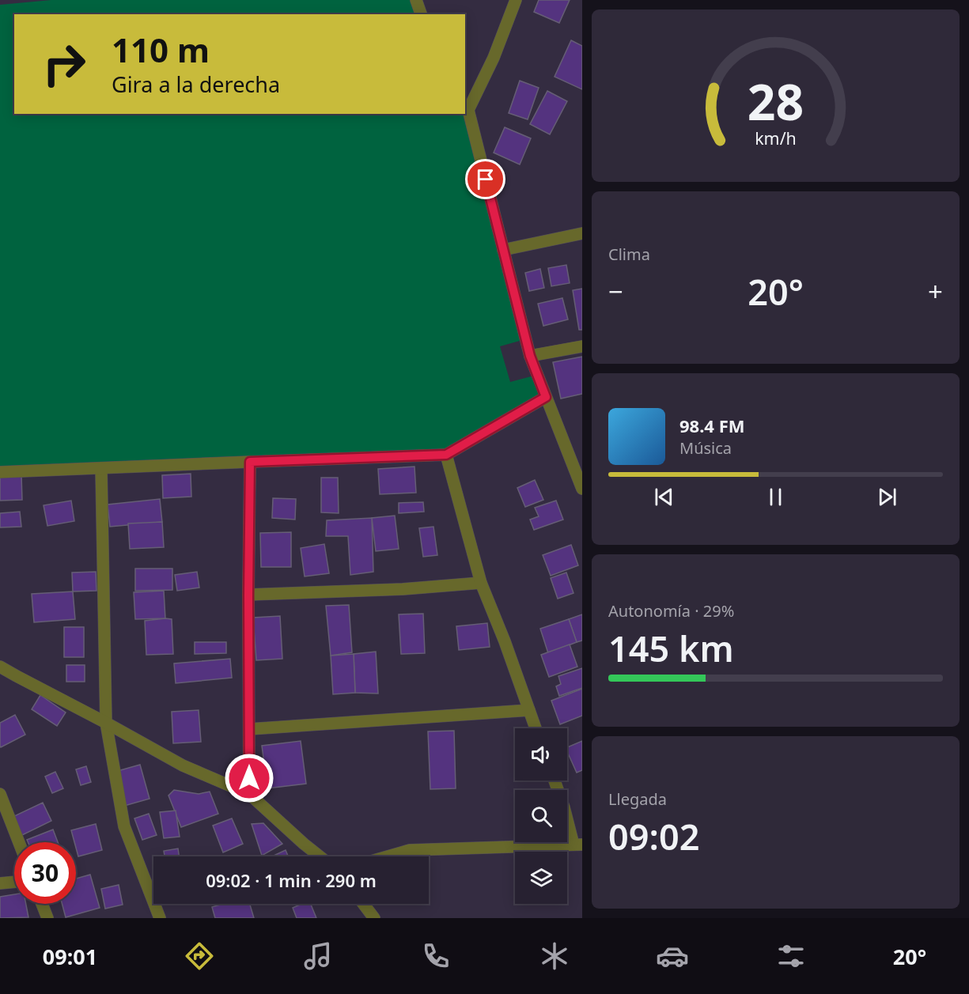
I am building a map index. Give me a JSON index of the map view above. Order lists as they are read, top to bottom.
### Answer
{
  "page": {
    "turn": ["110 m", "Gira a la derecha"],
    "tile": [
      "Clima",
      ["Autonomía · 29%", "145 km"],
      ["Llegada", "09:02"]
    ],
    "heat": ["−", "20°", "+"],
    "song": ["98.4 FM", "Música"],
    "limit": "30",
    "trip": "09:02 · 1 min · 290 m",
    "tabs": ["09:01", "20°"],
    "gauge": ["28", "km/h"]
  }
}
